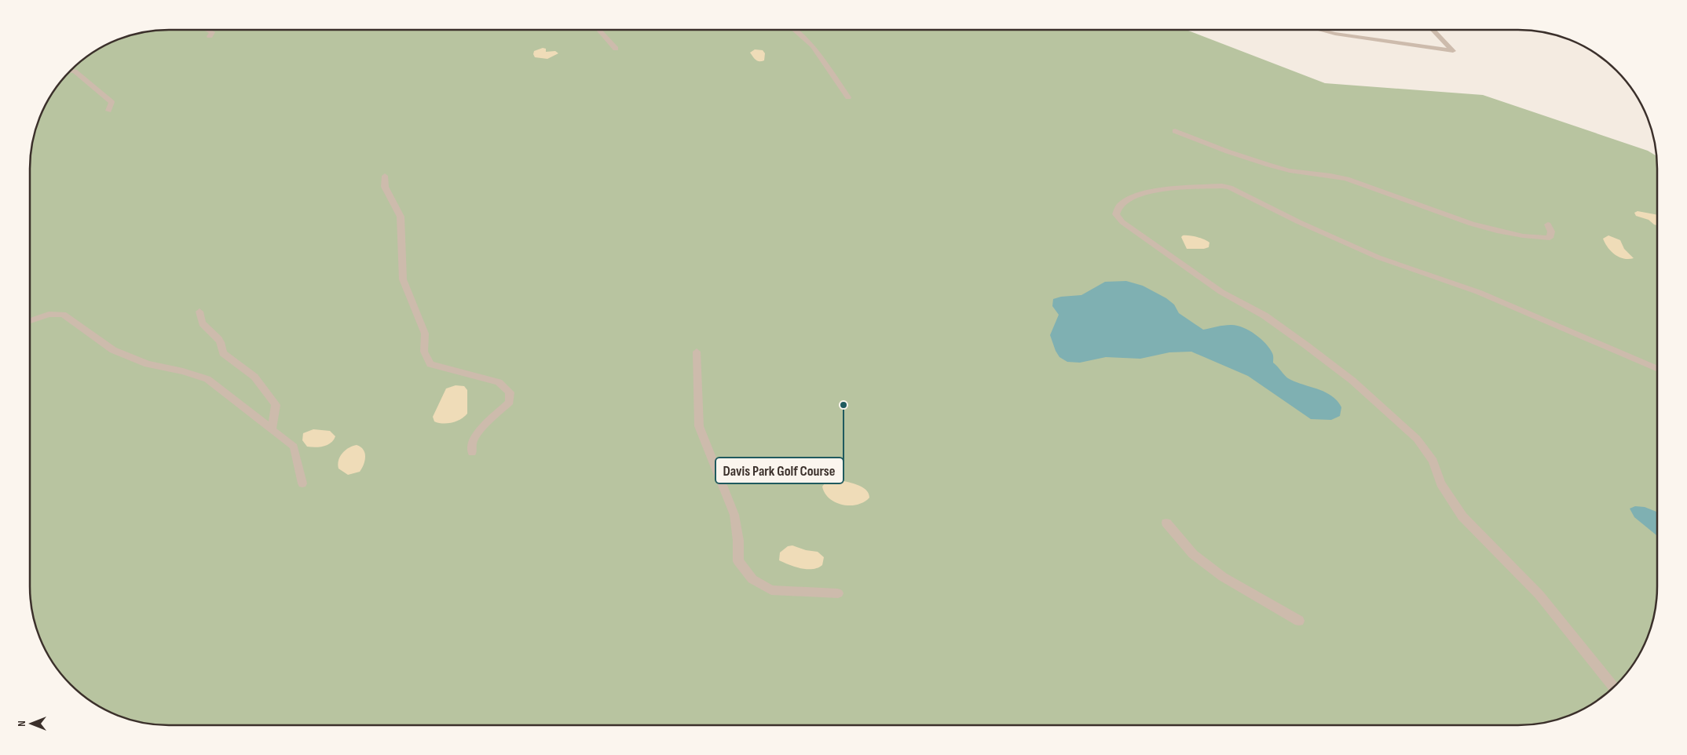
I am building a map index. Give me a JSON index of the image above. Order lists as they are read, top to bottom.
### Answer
{
  "places": ["Davis Park Golf Course"],
  "north": "left"
}
